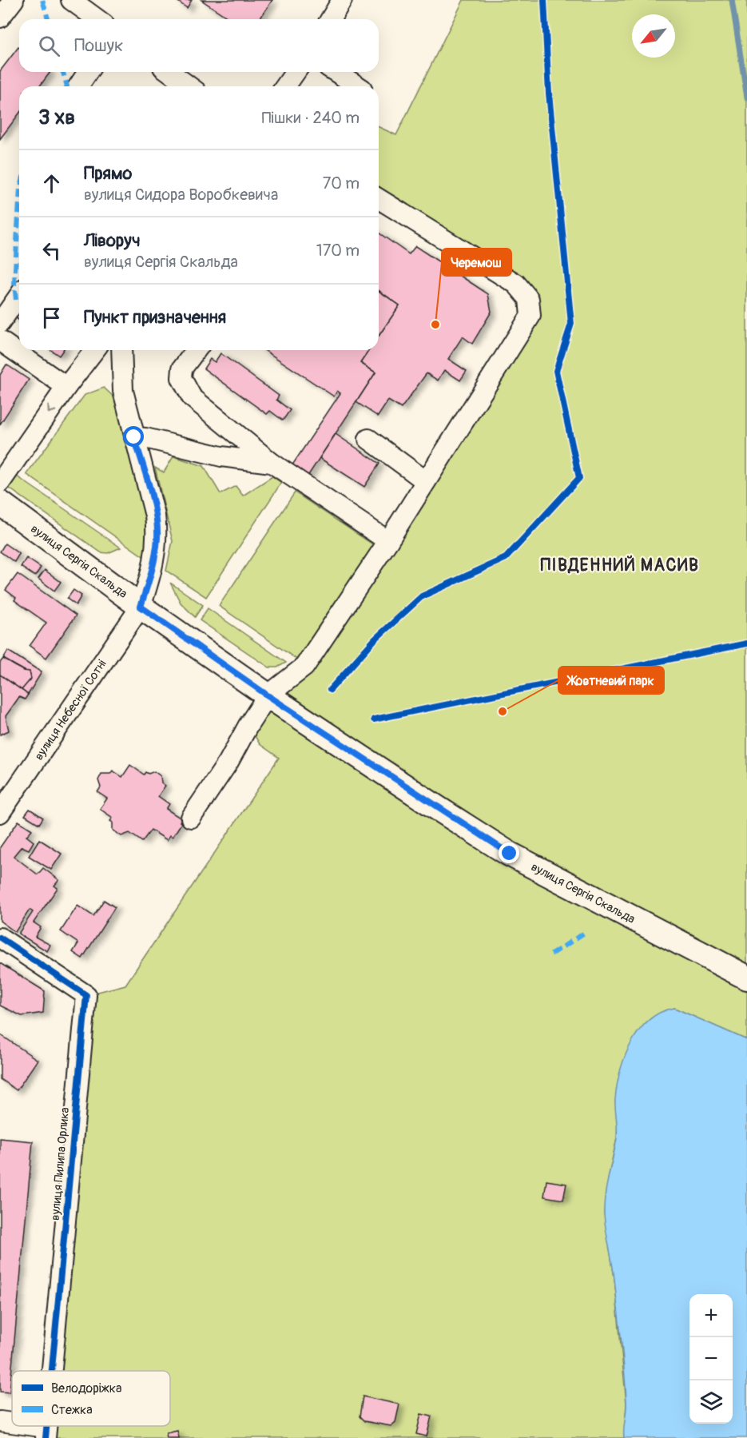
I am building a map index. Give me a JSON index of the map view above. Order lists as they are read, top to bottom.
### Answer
{
  "streets": {
    "main road": ["вулиця Сергія Скальда"],
    "street": ["вулиця Небесної Сотні", "вулиця Пилипа Орлика"]
  },
  "crossings": [
    ["вулиця Сергія Скальда", "вулиця Небесної Сотні"]
  ],
  "districts": ["ПІВДЕННИЙ МАСИВ"],
  "places": ["Черемош", "Жовтневий парк"],
  "legend": ["Велодоріжка", "Стежка"],
  "north": "bottom left",
  "page": {
    "search": "Пошук",
    "heading": ["3 хв", "Пішки · 240 m"],
    "list": [
      ["Прямо", "вулиця Сидора Воробкевича", "70 m"],
      ["Ліворуч", "вулиця Сергія Скальда", "170 m"],
      "Пункт призначення"
    ],
    "map_buttons": ["+", "−"]
  }
}
